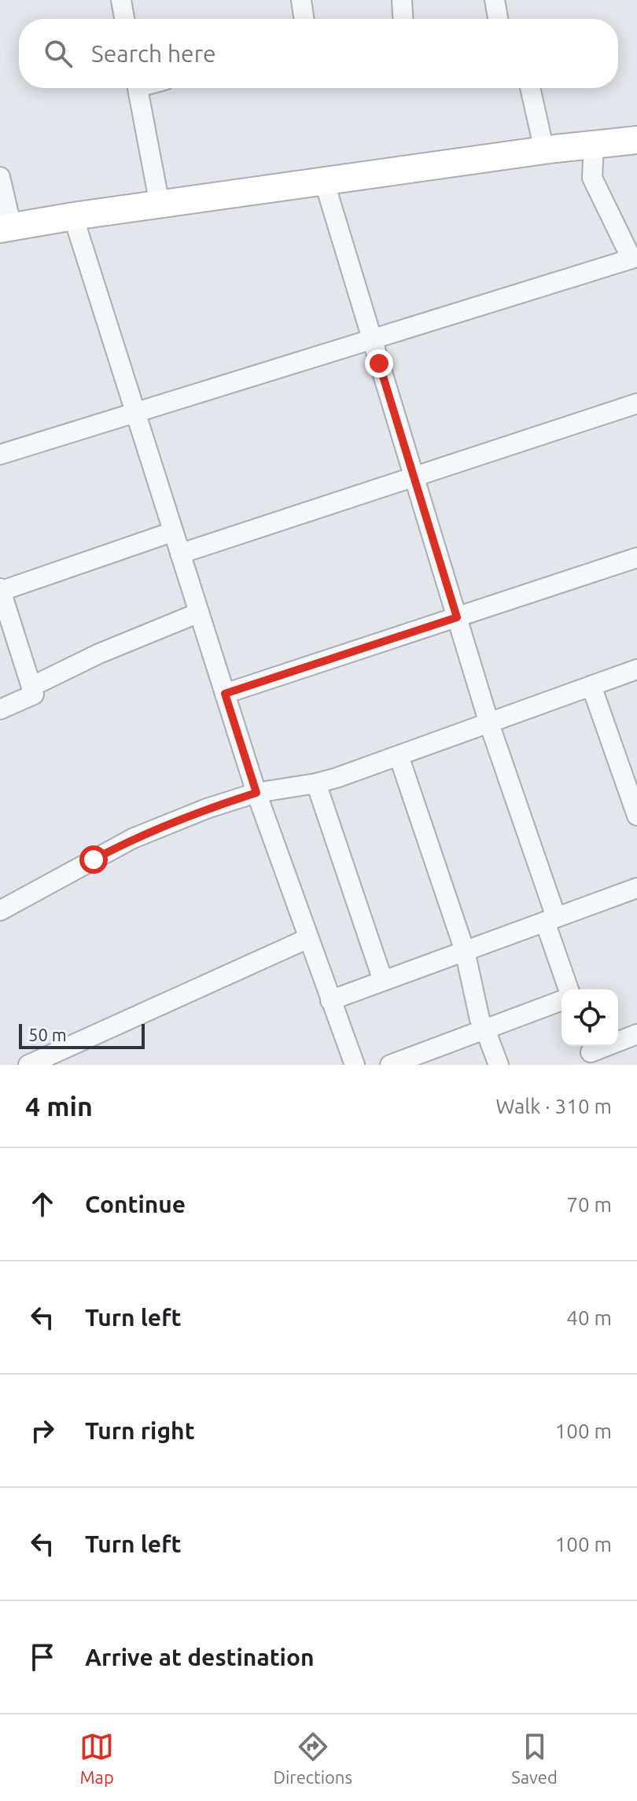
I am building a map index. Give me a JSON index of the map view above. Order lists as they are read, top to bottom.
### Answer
{
  "scale_bar": "50 m",
  "page": {
    "search": "Search here",
    "scale": "50 m",
    "heading": ["4 min", "Walk · 310 m"],
    "list": [
      ["Continue", "70 m"],
      ["Turn left", "40 m"],
      ["Turn right", "100 m"],
      ["Turn left", "100 m"],
      "Arrive at destination"
    ],
    "nav": ["Map", "Directions", "Saved"]
  }
}
